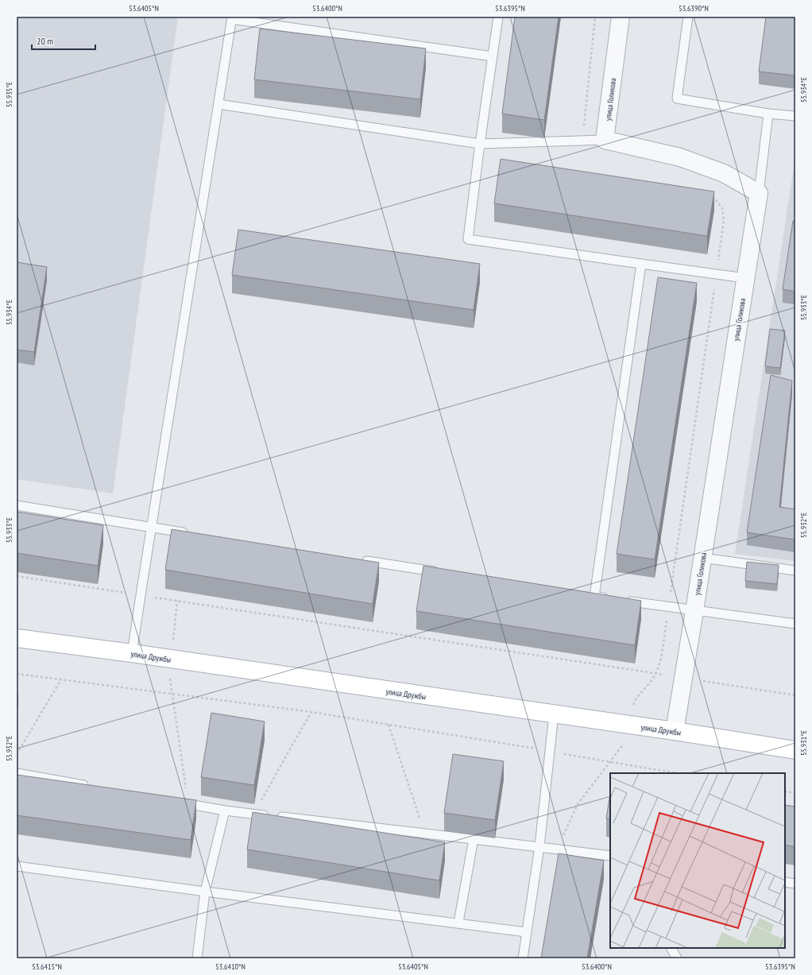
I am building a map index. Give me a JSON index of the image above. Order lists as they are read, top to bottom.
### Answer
{
  "streets": {
    "main road": ["улица Дружбы"],
    "street": ["улица Голикова"]
  },
  "crossings": [
    ["улица Голикова", "улица Дружбы"]
  ],
  "scale_bar": "20 m",
  "coordinates": [
    "53.6405°N",
    "53.6400°N",
    "53.6395°N",
    "53.6390°N",
    "55.934°E",
    "55.935°E",
    "55.933°E",
    "55.932°E",
    "55.931°E",
    "53.6415°N",
    "53.6410°N"
  ]
}
